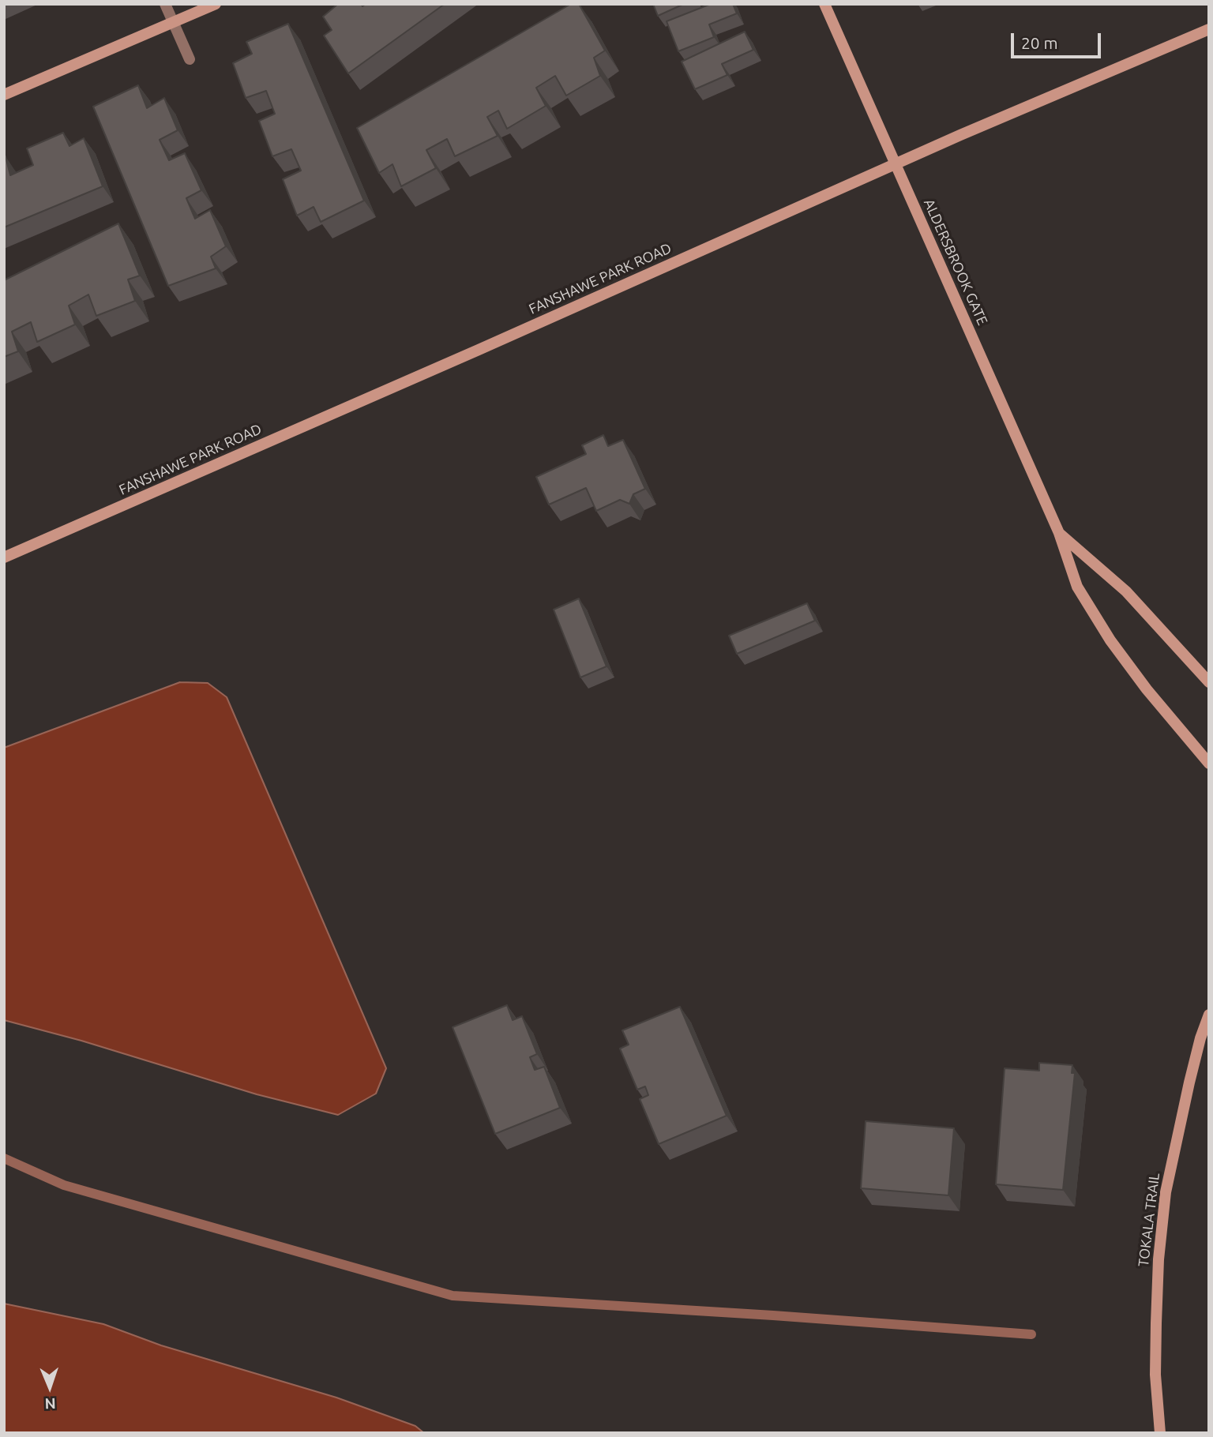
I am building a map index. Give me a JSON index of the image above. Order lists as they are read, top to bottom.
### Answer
{
  "streets": {
    "street": ["ALDERSBROOK GATE", "FANSHAWE PARK ROAD", "TOKALA TRAIL"]
  },
  "crossings": [
    ["ALDERSBROOK GATE", "FANSHAWE PARK ROAD"]
  ],
  "scale_bar": "20 m",
  "north": "bottom"
}
